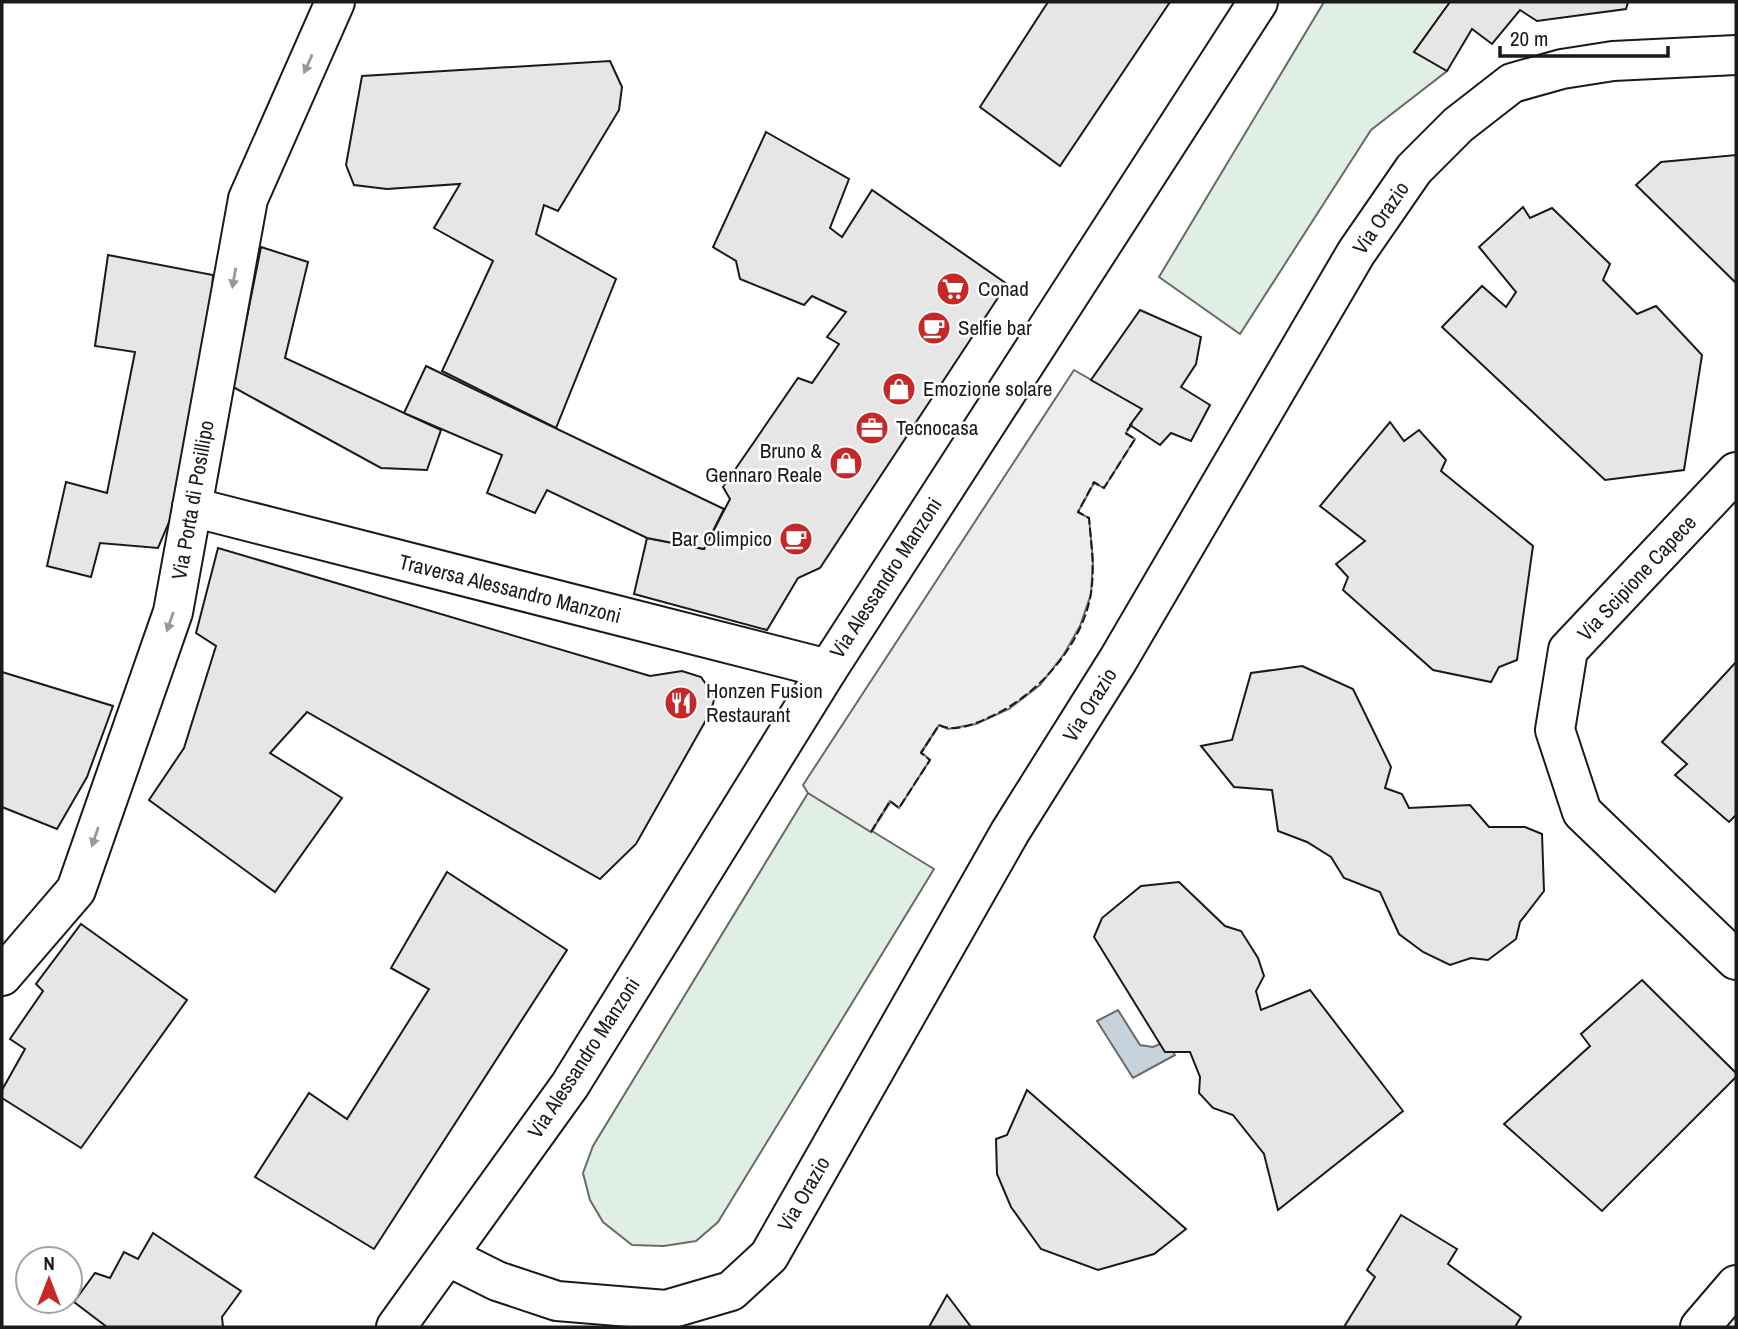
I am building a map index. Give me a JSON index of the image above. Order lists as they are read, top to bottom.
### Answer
{
  "streets": {
    "street": [
      "Via Orazio",
      "Via Porta di Posillipo",
      "Via Alessandro Manzoni",
      "Via Scipione Capece",
      "Traversa Alessandro Manzoni"
    ]
  },
  "crossings": [
    ["Via Orazio", "Via Alessandro Manzoni"],
    ["Via Porta di Posillipo", "Traversa Alessandro Manzoni"],
    ["Via Alessandro Manzoni", "Traversa Alessandro Manzoni"]
  ],
  "one_way": ["Via Porta di Posillipo"],
  "places": {
    "supermarket": ["Conad"],
    "cafe": ["Selfie bar", "Bar Olimpico"],
    "shop": ["Emozione solare", "Bruno & Gennaro Reale"],
    "office": ["Tecnocasa"],
    "restaurant": ["Honzen Fusion Restaurant"]
  },
  "scale_bar": "20 m",
  "north": "top"
}
